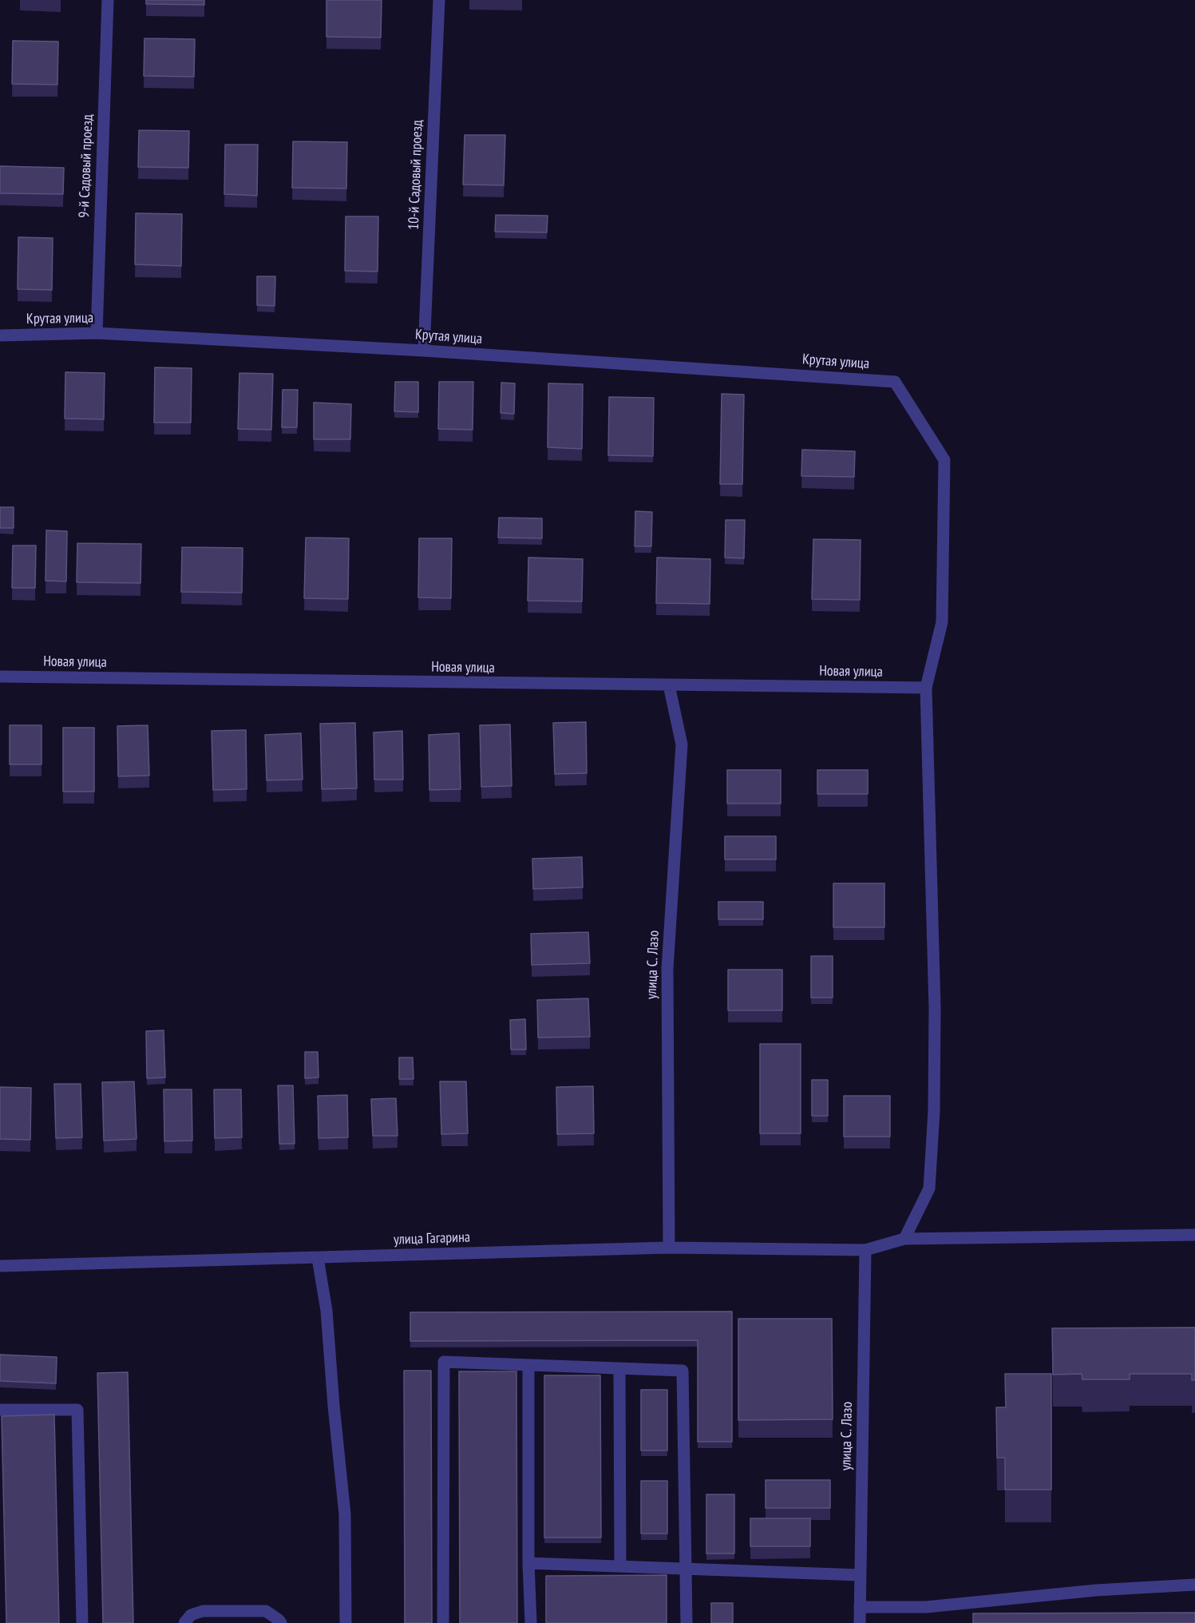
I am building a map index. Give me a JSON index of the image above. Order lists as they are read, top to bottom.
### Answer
{
  "streets": {
    "street": [
      "9-й Садовый проезд",
      "10-й Садовый проезд",
      "Крутая улица",
      "Новая улица",
      "улица С. Лазо",
      "улица Гагарина"
    ]
  },
  "crossings": [
    ["9-й Садовый проезд", "Крутая улица"],
    ["10-й Садовый проезд", "Крутая улица"],
    ["Крутая улица", "Новая улица"],
    ["Новая улица", "улица С. Лазо"],
    ["улица С. Лазо", "улица Гагарина"]
  ]
}
